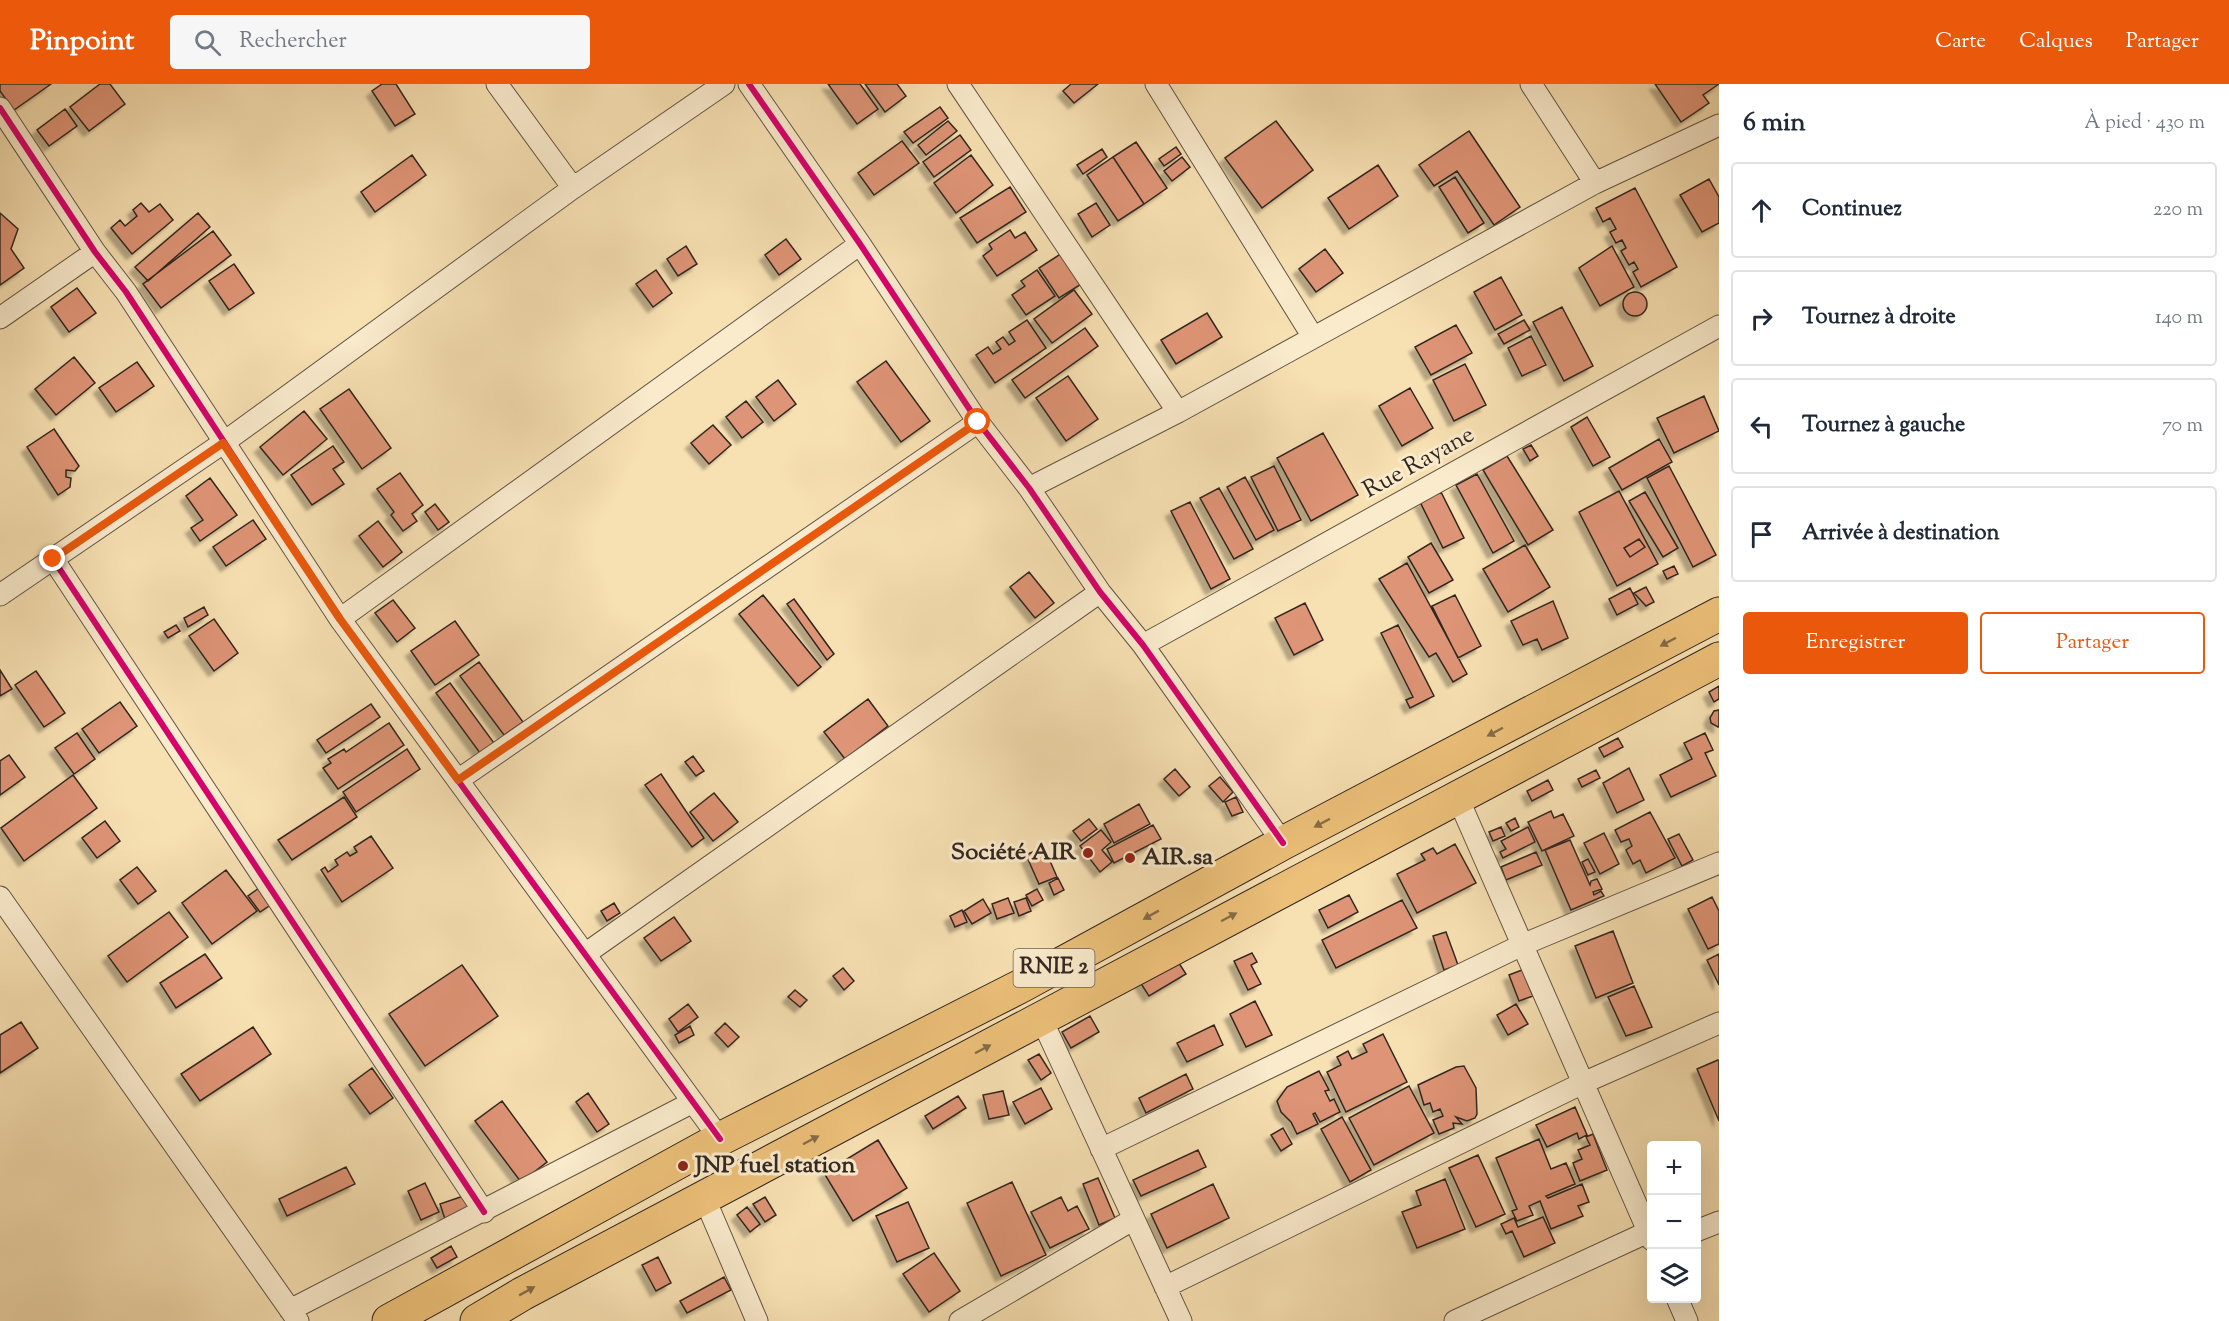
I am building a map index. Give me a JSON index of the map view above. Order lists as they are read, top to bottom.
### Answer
{
  "streets": {
    "main road": ["RNIE 2"],
    "street": ["Rue Rayane"]
  },
  "places": ["Société AIR", "AIR.sa", "JNP fuel station"],
  "page": {
    "header": "Pinpoint",
    "search": "Rechercher",
    "nav": ["Carte", "Calques", "Partager"],
    "heading": ["6 min", "À pied · 430 m"],
    "list": [
      ["Continuez", "220 m"],
      ["Tournez à droite", "140 m"],
      ["Tournez à gauche", "70 m"],
      "Arrivée à destination"
    ],
    "buttons": ["Enregistrer", "Partager"],
    "map_buttons": ["+", "−"]
  }
}
